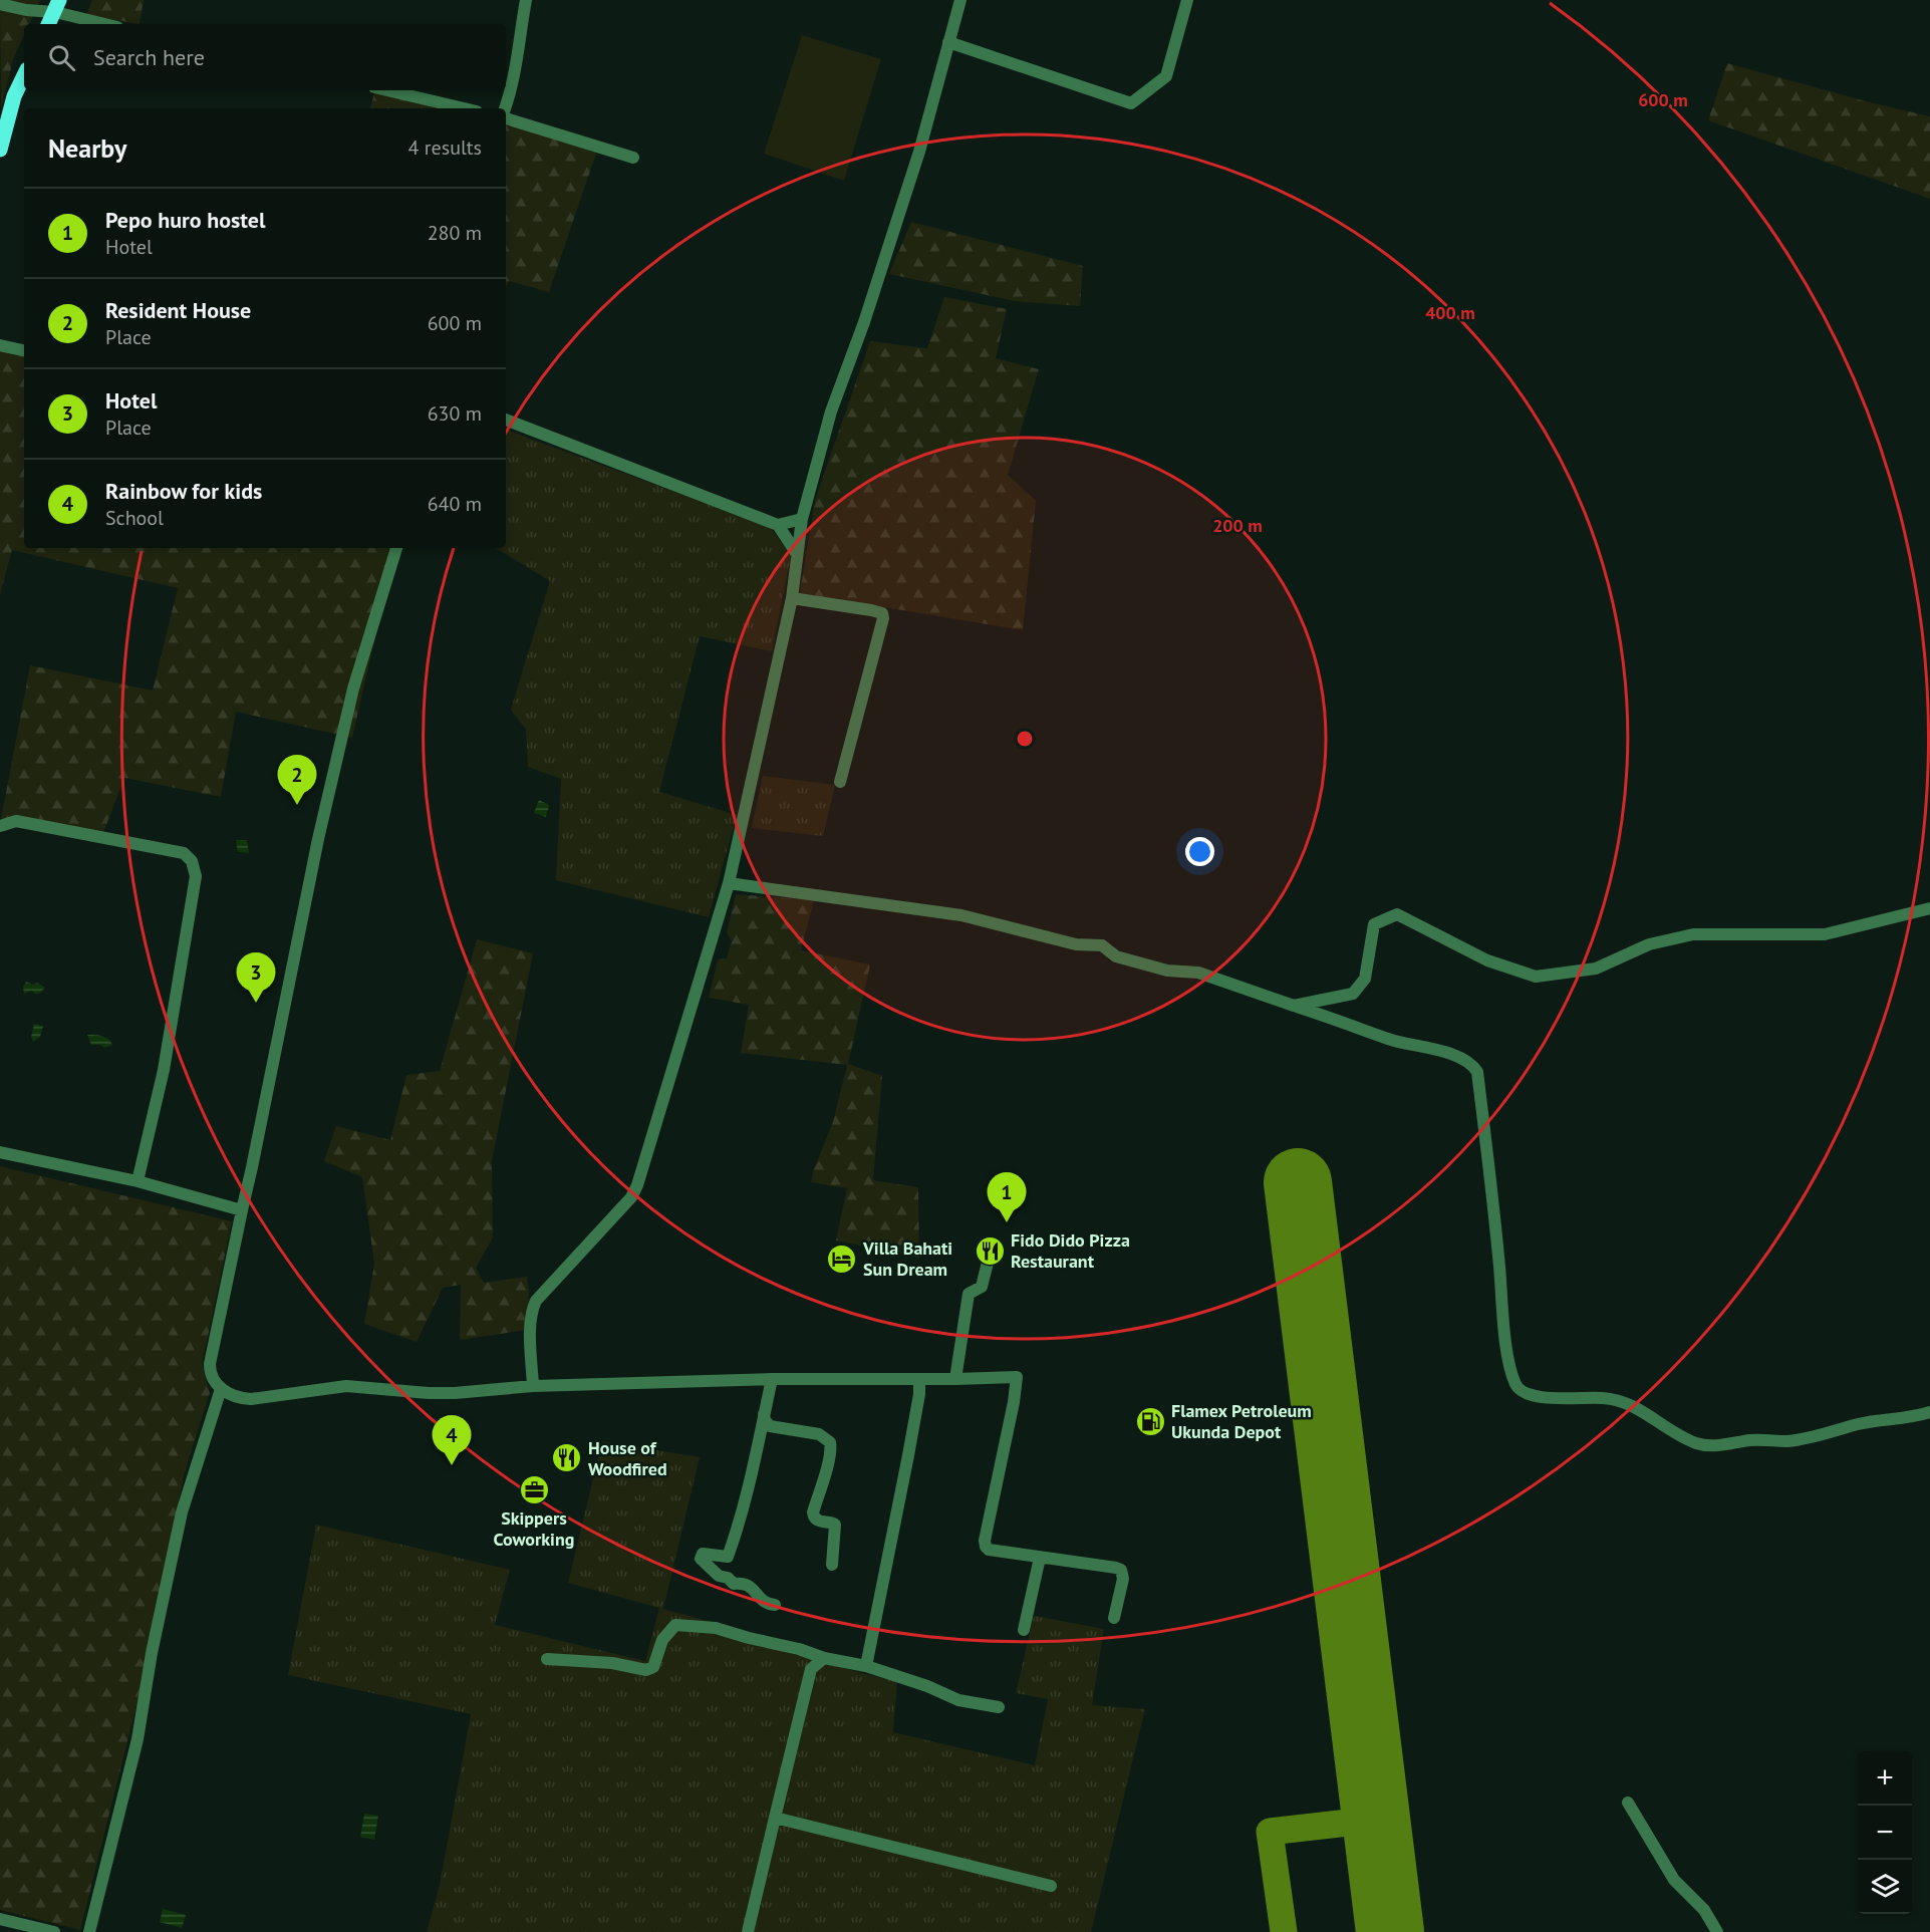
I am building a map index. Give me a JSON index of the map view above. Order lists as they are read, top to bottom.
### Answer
{
  "places": {
    "restaurant": ["Fido Dido Pizza Restaurant", "House of Woodfired"],
    "hotel": ["Villa Bahati Sun Dream"],
    "fuel station": ["Flamex Petroleum Ukunda Depot"],
    "office": ["Skippers Coworking"]
  },
  "page": {
    "search": "Search here",
    "heading": ["Nearby", "4 results"],
    "list": [
      {
        "mark": "1",
        "name": "Pepo huro hostel",
        "note": "Hotel",
        "value": "280 m"
      },
      {
        "mark": "2",
        "name": "Resident House",
        "note": "Place",
        "value": "600 m"
      },
      {
        "mark": "3",
        "name": "Hotel",
        "note": "Place",
        "value": "630 m"
      },
      {
        "mark": "4",
        "name": "Rainbow for kids",
        "note": "School",
        "value": "640 m"
      }
    ],
    "pins": [
      "2",
      "3",
      "1",
      "4"
    ],
    "map_buttons": ["+", "−"]
  },
  "rings": ["600 m", "400 m", "200 m"]
}
